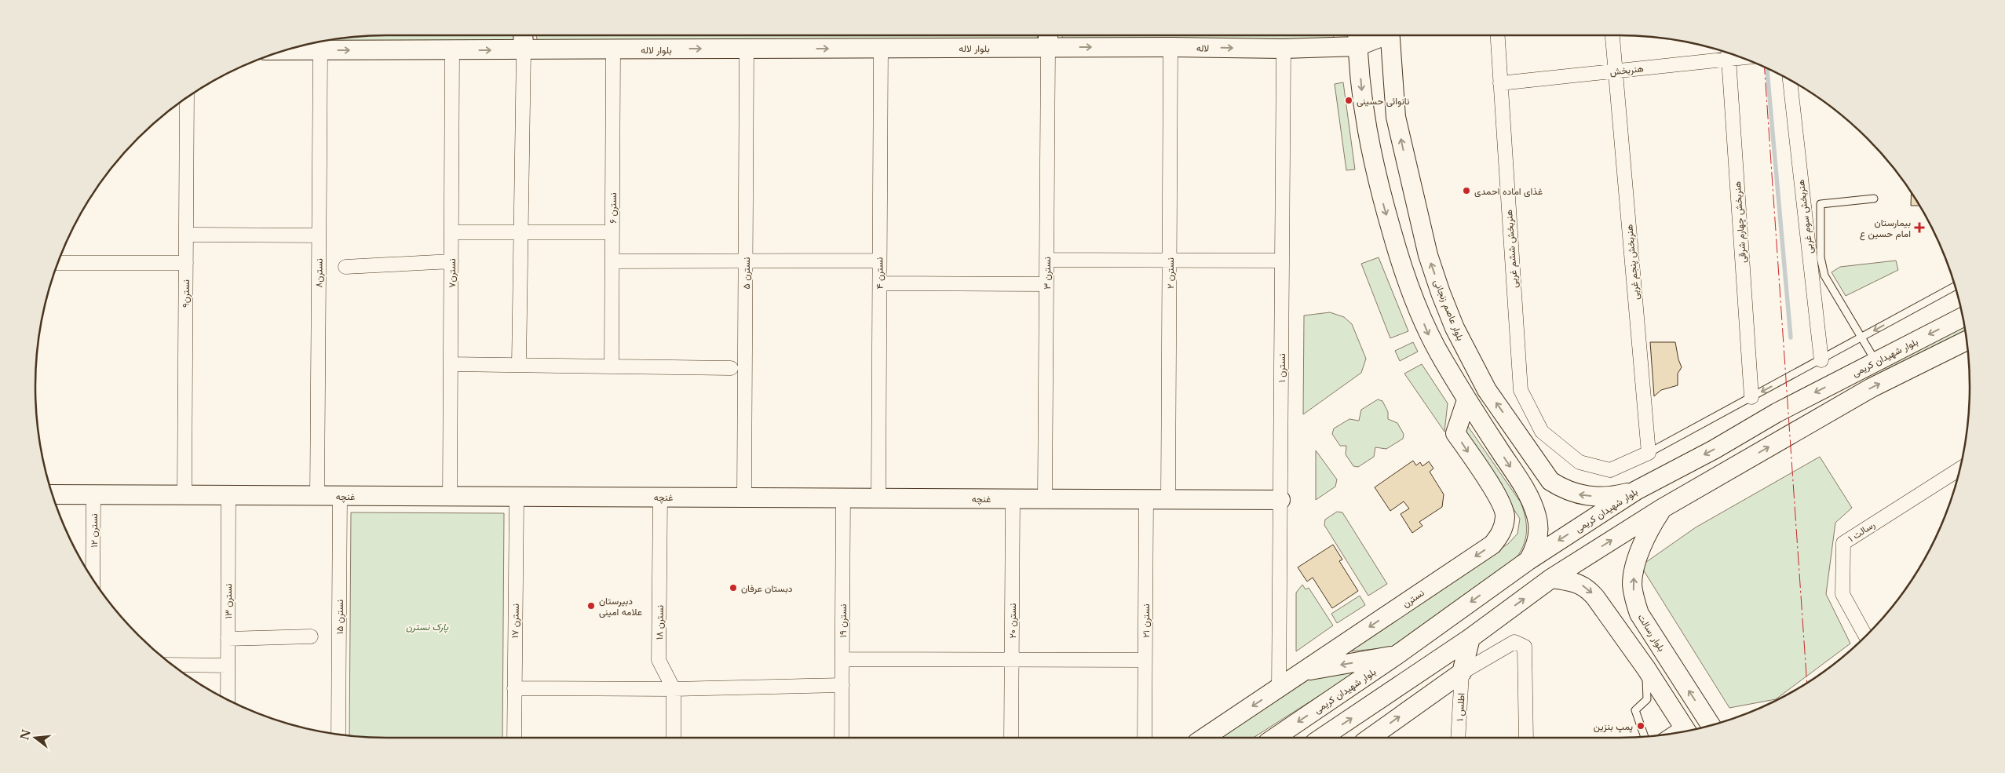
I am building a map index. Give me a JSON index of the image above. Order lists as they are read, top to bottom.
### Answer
{
  "streets": {
    "main road": [
      "بلوار لاله",
      "لاله",
      "بلوار عاصم زنجانی",
      "بلوار شهیدان کریمی",
      "غنچه",
      "نسترن",
      "بلوار رسالت"
    ],
    "street": [
      "هنربخش",
      "نسترن ۶",
      "هنربخش سوم غربی",
      "هنربخش چهارم شرقی",
      "هنربخش ششم غربی",
      "هنربخش پنجم غربی",
      "نسترن۸",
      "نسترن۷",
      "نسترن ۵",
      "نسترن ۴",
      "نسترن ۳",
      "نسترن ۲",
      "نسترن۹",
      "نسترن ۱",
      "نسترن ۱۲",
      "رسالت ۱",
      "نسترن ۱۳",
      "نسترن ۱۵",
      "نسترن ۱۷",
      "نسترن ۱۹",
      "نسترن ۲۰",
      "نسترن ۲۱",
      "نسترن ۱۸",
      "اطلس ۱"
    ]
  },
  "crossings": [
    ["بلوار لاله", "لاله"],
    ["بلوار لاله", "نسترن ۶"],
    ["بلوار لاله", "نسترن۸"],
    ["بلوار لاله", "نسترن۷"],
    ["بلوار لاله", "نسترن ۵"],
    ["بلوار لاله", "نسترن ۴"],
    ["بلوار لاله", "نسترن ۳"],
    ["لاله", "نسترن ۳"],
    ["لاله", "نسترن ۲"],
    ["لاله", "نسترن ۱"],
    ["هنربخش", "هنربخش ششم غربی"],
    ["هنربخش", "هنربخش پنجم غربی"],
    ["هنربخش ششم غربی", "هنربخش پنجم غربی"],
    ["نسترن۸", "غنچه"],
    ["نسترن۷", "غنچه"],
    ["نسترن ۵", "غنچه"],
    ["نسترن ۴", "غنچه"],
    ["نسترن ۳", "غنچه"],
    ["نسترن ۲", "غنچه"],
    ["نسترن۹", "غنچه"],
    ["بلوار عاصم زنجانی", "بلوار شهیدان کریمی"],
    ["نسترن ۱", "غنچه"],
    ["نسترن ۱", "نسترن"],
    ["غنچه", "نسترن ۱۲"],
    ["غنچه", "نسترن ۱۳"],
    ["غنچه", "نسترن ۱۵"],
    ["غنچه", "نسترن ۱۷"],
    ["غنچه", "نسترن ۱۹"],
    ["غنچه", "نسترن ۲۰"],
    ["غنچه", "نسترن ۲۱"],
    ["غنچه", "نسترن ۱۸"]
  ],
  "one_way": ["بلوار لاله", "لاله"],
  "parks": ["پارک نسترن"],
  "places": {
    "other": [
      "نانوائی حسینی",
      "غذای اماده احمدی",
      "دبستان عرفان",
      "دبیرستان علامه امینی",
      "پمپ بنزین"
    ],
    "health": ["بیمارستان امام حسین ع"]
  },
  "north": "left"
}
